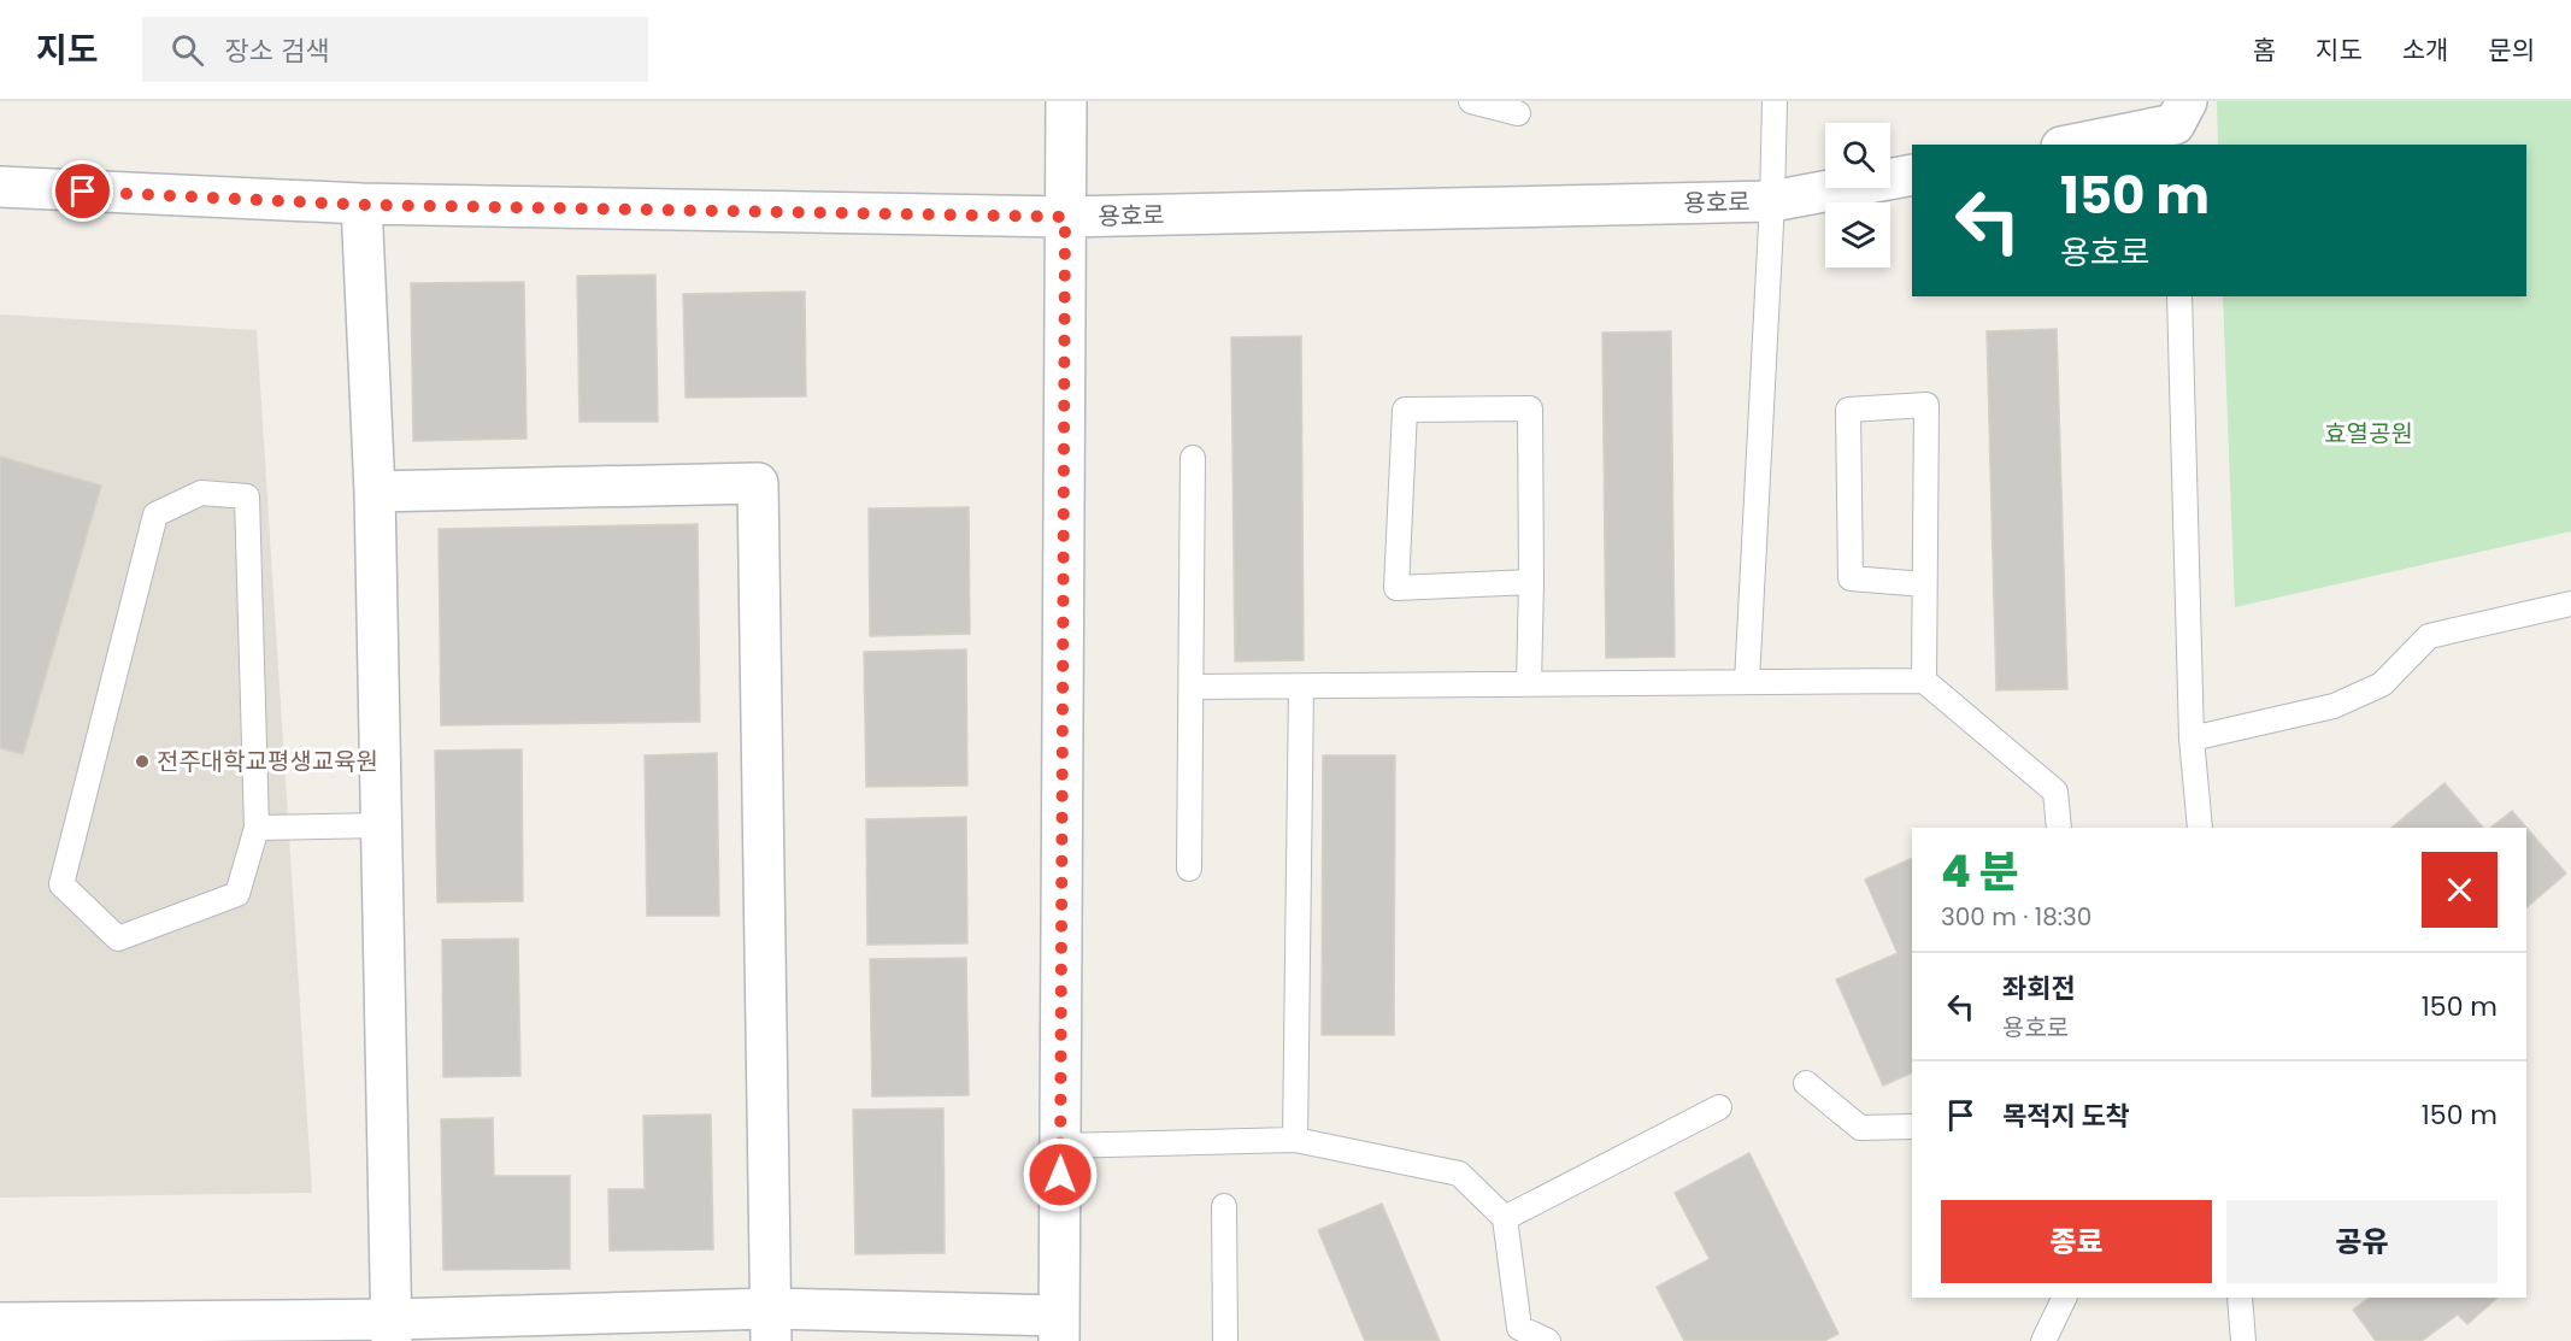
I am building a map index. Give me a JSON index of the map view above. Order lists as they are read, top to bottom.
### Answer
{
  "streets": {
    "street": ["용호로"]
  },
  "parks": ["효열공원"],
  "places": ["전주대학교평생교육원"],
  "page": {
    "header": "지도",
    "search": "장소 검색",
    "nav": [
      "홈",
      "지도",
      "소개",
      "문의"
    ],
    "turn": ["150 m", "용호로"],
    "heading": ["4 분", "300 m · 18:30"],
    "list": [
      {
        "name": "좌회전",
        "note": "용호로",
        "value": "150 m"
      },
      {
        "name": "목적지 도착",
        "value": "150 m"
      }
    ],
    "buttons": ["종료", "공유"]
  }
}
